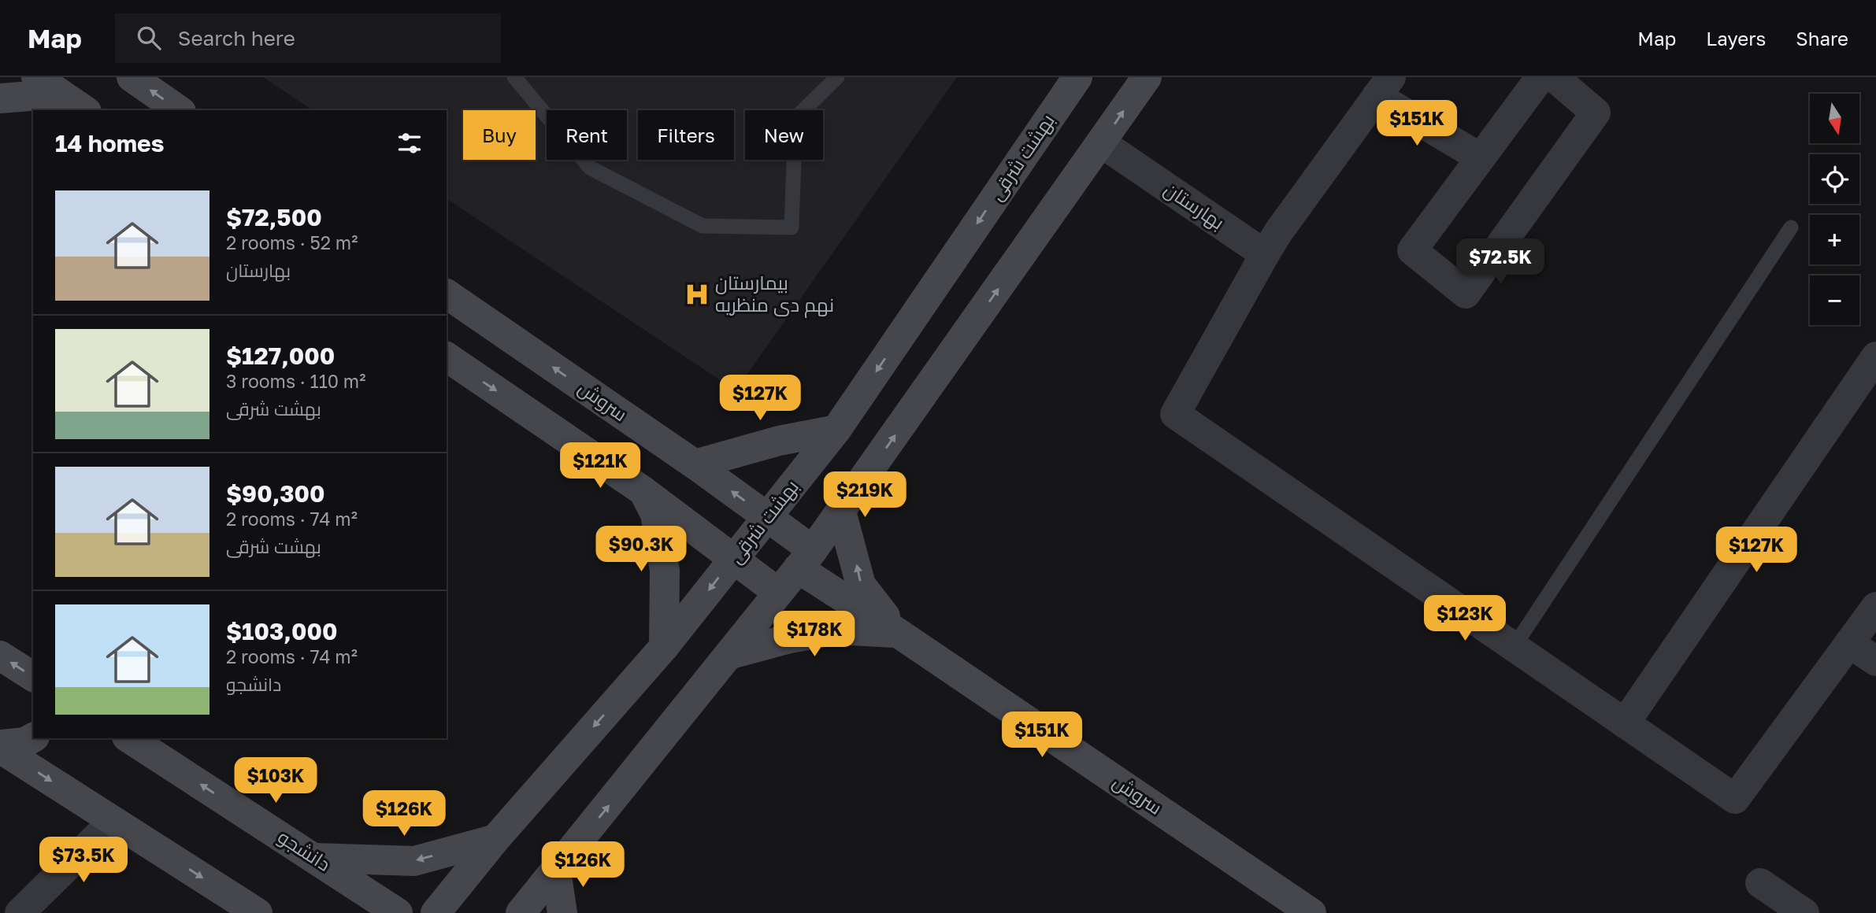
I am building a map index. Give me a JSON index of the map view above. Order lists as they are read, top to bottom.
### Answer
{
  "streets": {
    "main road": ["بهشت شرقی", "سروش", "دانشجو"],
    "street": ["بهارستان"]
  },
  "crossings": [
    ["بهشت شرقی", "سروش"]
  ],
  "places": {
    "hospital": ["بیمارستان نهم دی منظریه"]
  },
  "north": "bottom",
  "page": {
    "header": "Map",
    "search": "Search here",
    "nav": ["Map", "Layers", "Share"],
    "map_buttons": ["+", "−"],
    "price": [
      "$151K",
      "$72.5K",
      "$127K",
      "$121K",
      "$219K",
      "$90.3K",
      "$127K",
      "$123K",
      "$178K",
      "$151K",
      "$103K",
      "$126K",
      "$73.5K",
      "$126K"
    ],
    "chip": [
      "Buy",
      "Rent",
      "Filters",
      "New"
    ],
    "heading": "14 homes",
    "list": [
      {
        "name": "$72,500",
        "note": "2 rooms · 52 m² · بهارستان"
      },
      {
        "name": "$127,000",
        "note": "3 rooms · 110 m² · بهشت شرقی"
      },
      {
        "name": "$90,300",
        "note": "2 rooms · 74 m² · بهشت شرقی"
      },
      {
        "name": "$103,000",
        "note": "2 rooms · 74 m² · دانشجو"
      }
    ]
  }
}
